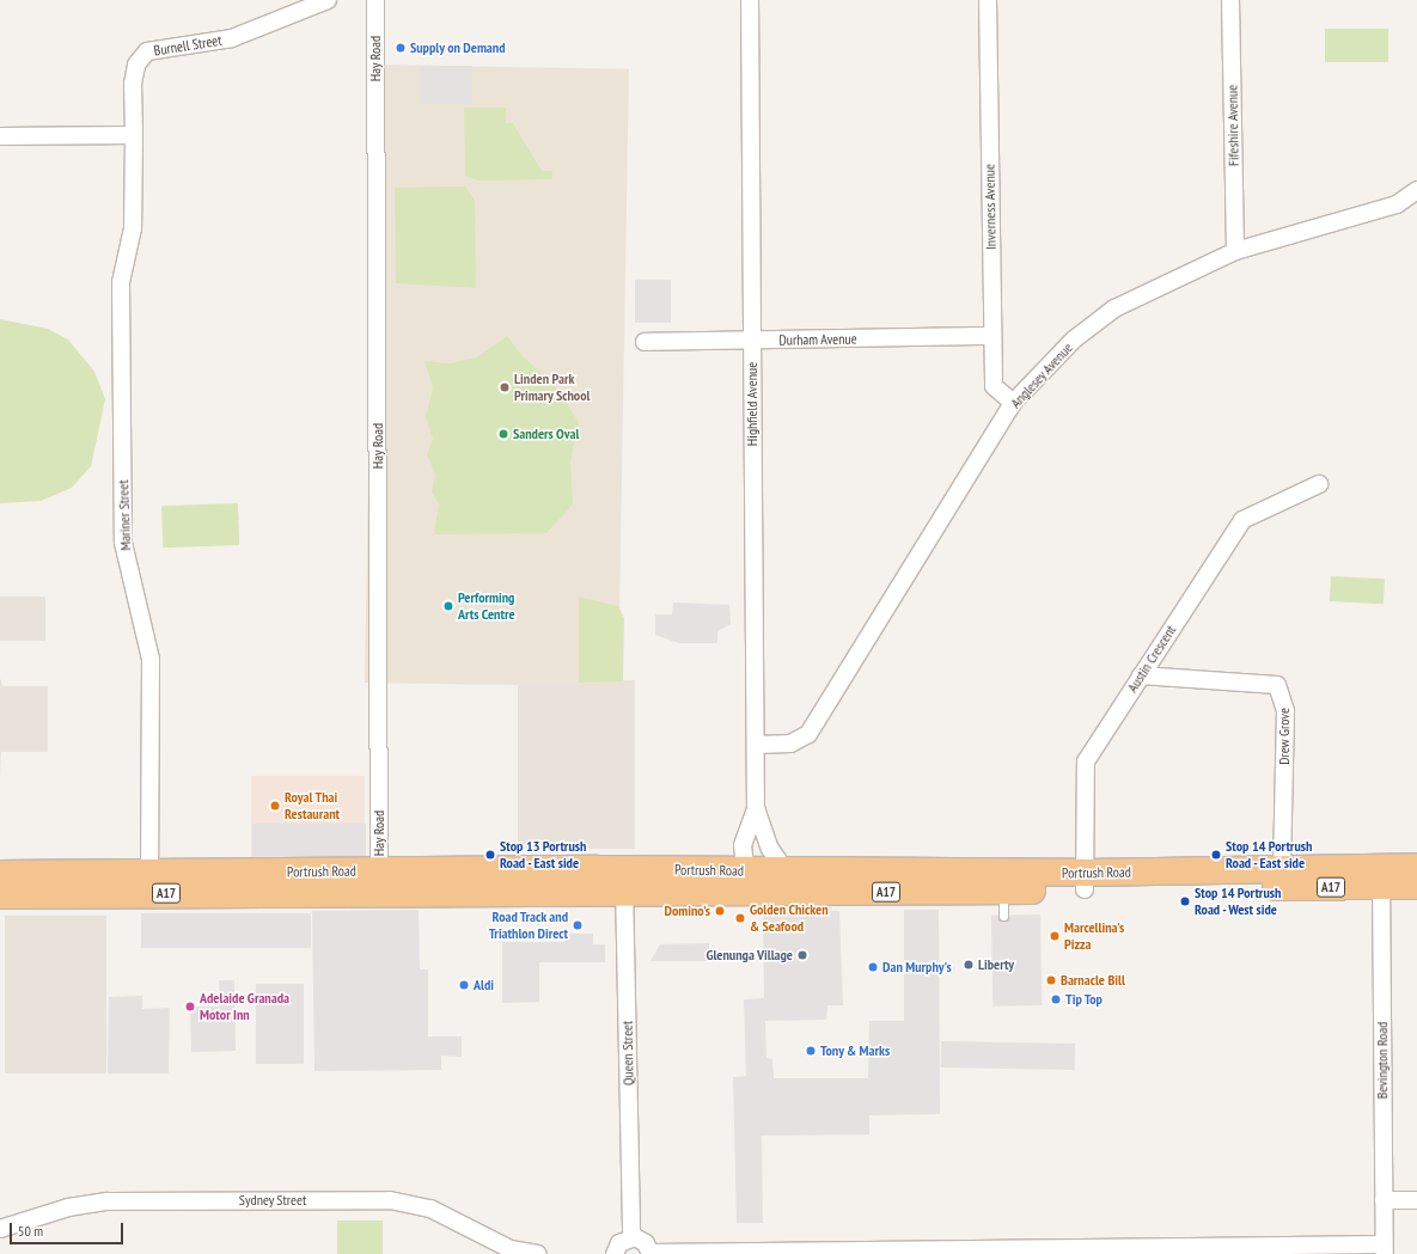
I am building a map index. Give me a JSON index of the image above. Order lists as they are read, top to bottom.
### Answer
{
  "streets": {
    "highway": ["Portrush Road", "A17"],
    "street": [
      "Burnell Street",
      "Hay Road",
      "Fifeshire Avenue",
      "Inverness Avenue",
      "Durham Avenue",
      "Anglesey Avenue",
      "Highfield Avenue",
      "Mariner Street",
      "Austin Crescent",
      "Drew Grove",
      "Queen Street",
      "Bevington Road",
      "Sydney Street"
    ]
  },
  "crossings": [
    ["Burnell Street", "Mariner Street"],
    ["Hay Road", "Portrush Road"],
    ["Fifeshire Avenue", "Anglesey Avenue"],
    ["Inverness Avenue", "Durham Avenue"],
    ["Inverness Avenue", "Anglesey Avenue"],
    ["Durham Avenue", "Highfield Avenue"],
    ["Anglesey Avenue", "Highfield Avenue"],
    ["Highfield Avenue", "Portrush Road"],
    ["Mariner Street", "Portrush Road"],
    ["Austin Crescent", "Drew Grove"],
    ["Austin Crescent", "Portrush Road"],
    ["Drew Grove", "Portrush Road"],
    ["Portrush Road", "Queen Street"],
    ["Portrush Road", "Bevington Road"]
  ],
  "places": [
    "Supply on Demand",
    "Linden Park Primary School",
    "Sanders Oval",
    "Performing Arts Centre",
    "Royal Thai Restaurant",
    "Stop 13 Portrush Road - East side",
    "Stop 14 Portrush Road - East side",
    "Stop 14 Portrush Road - West side",
    "Domino's",
    "Golden Chicken & Seafood",
    "Road Track and Triathlon Direct",
    "Marcellina's Pizza",
    "Glenunga Village",
    "Liberty",
    "Dan Murphy's",
    "Barnacle Bill",
    "Aldi",
    "Tip Top",
    "Adelaide Granada Motor Inn",
    "Tony & Marks"
  ],
  "scale_bar": "50 m"
}
